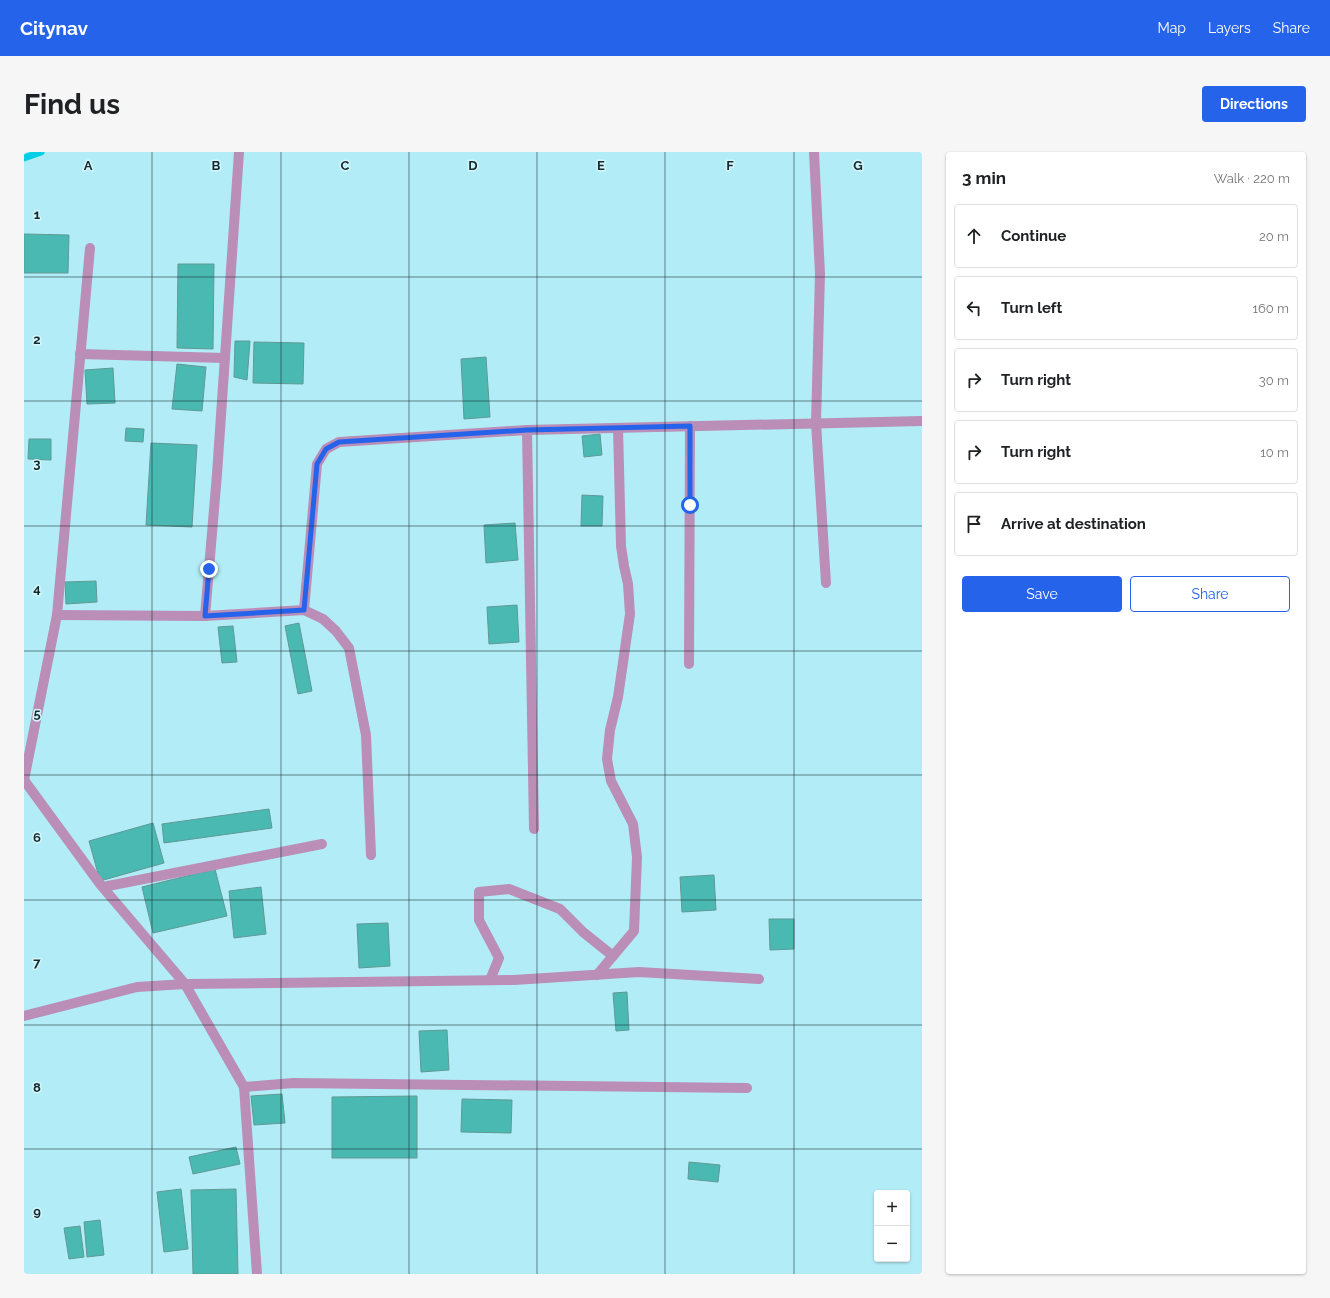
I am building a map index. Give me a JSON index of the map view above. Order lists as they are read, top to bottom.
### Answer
{
  "page": {
    "header": "Citynav",
    "nav": ["Map", "Layers", "Share"],
    "buttons": [
      "Directions",
      ["Save", "Share"]
    ],
    "title": "Find us",
    "heading": ["3 min", "Walk · 220 m"],
    "list": [
      ["Continue", "20 m"],
      ["Turn left", "160 m"],
      ["Turn right", "30 m"],
      ["Turn right", "10 m"],
      "Arrive at destination"
    ],
    "map_buttons": ["+", "−"]
  },
  "grid": {
    "columns": [
      "A",
      "B",
      "C",
      "D",
      "E",
      "F",
      "G"
    ],
    "rows": [
      "1",
      "2",
      "3",
      "4",
      "5",
      "6",
      "7",
      "8",
      "9"
    ]
  }
}
